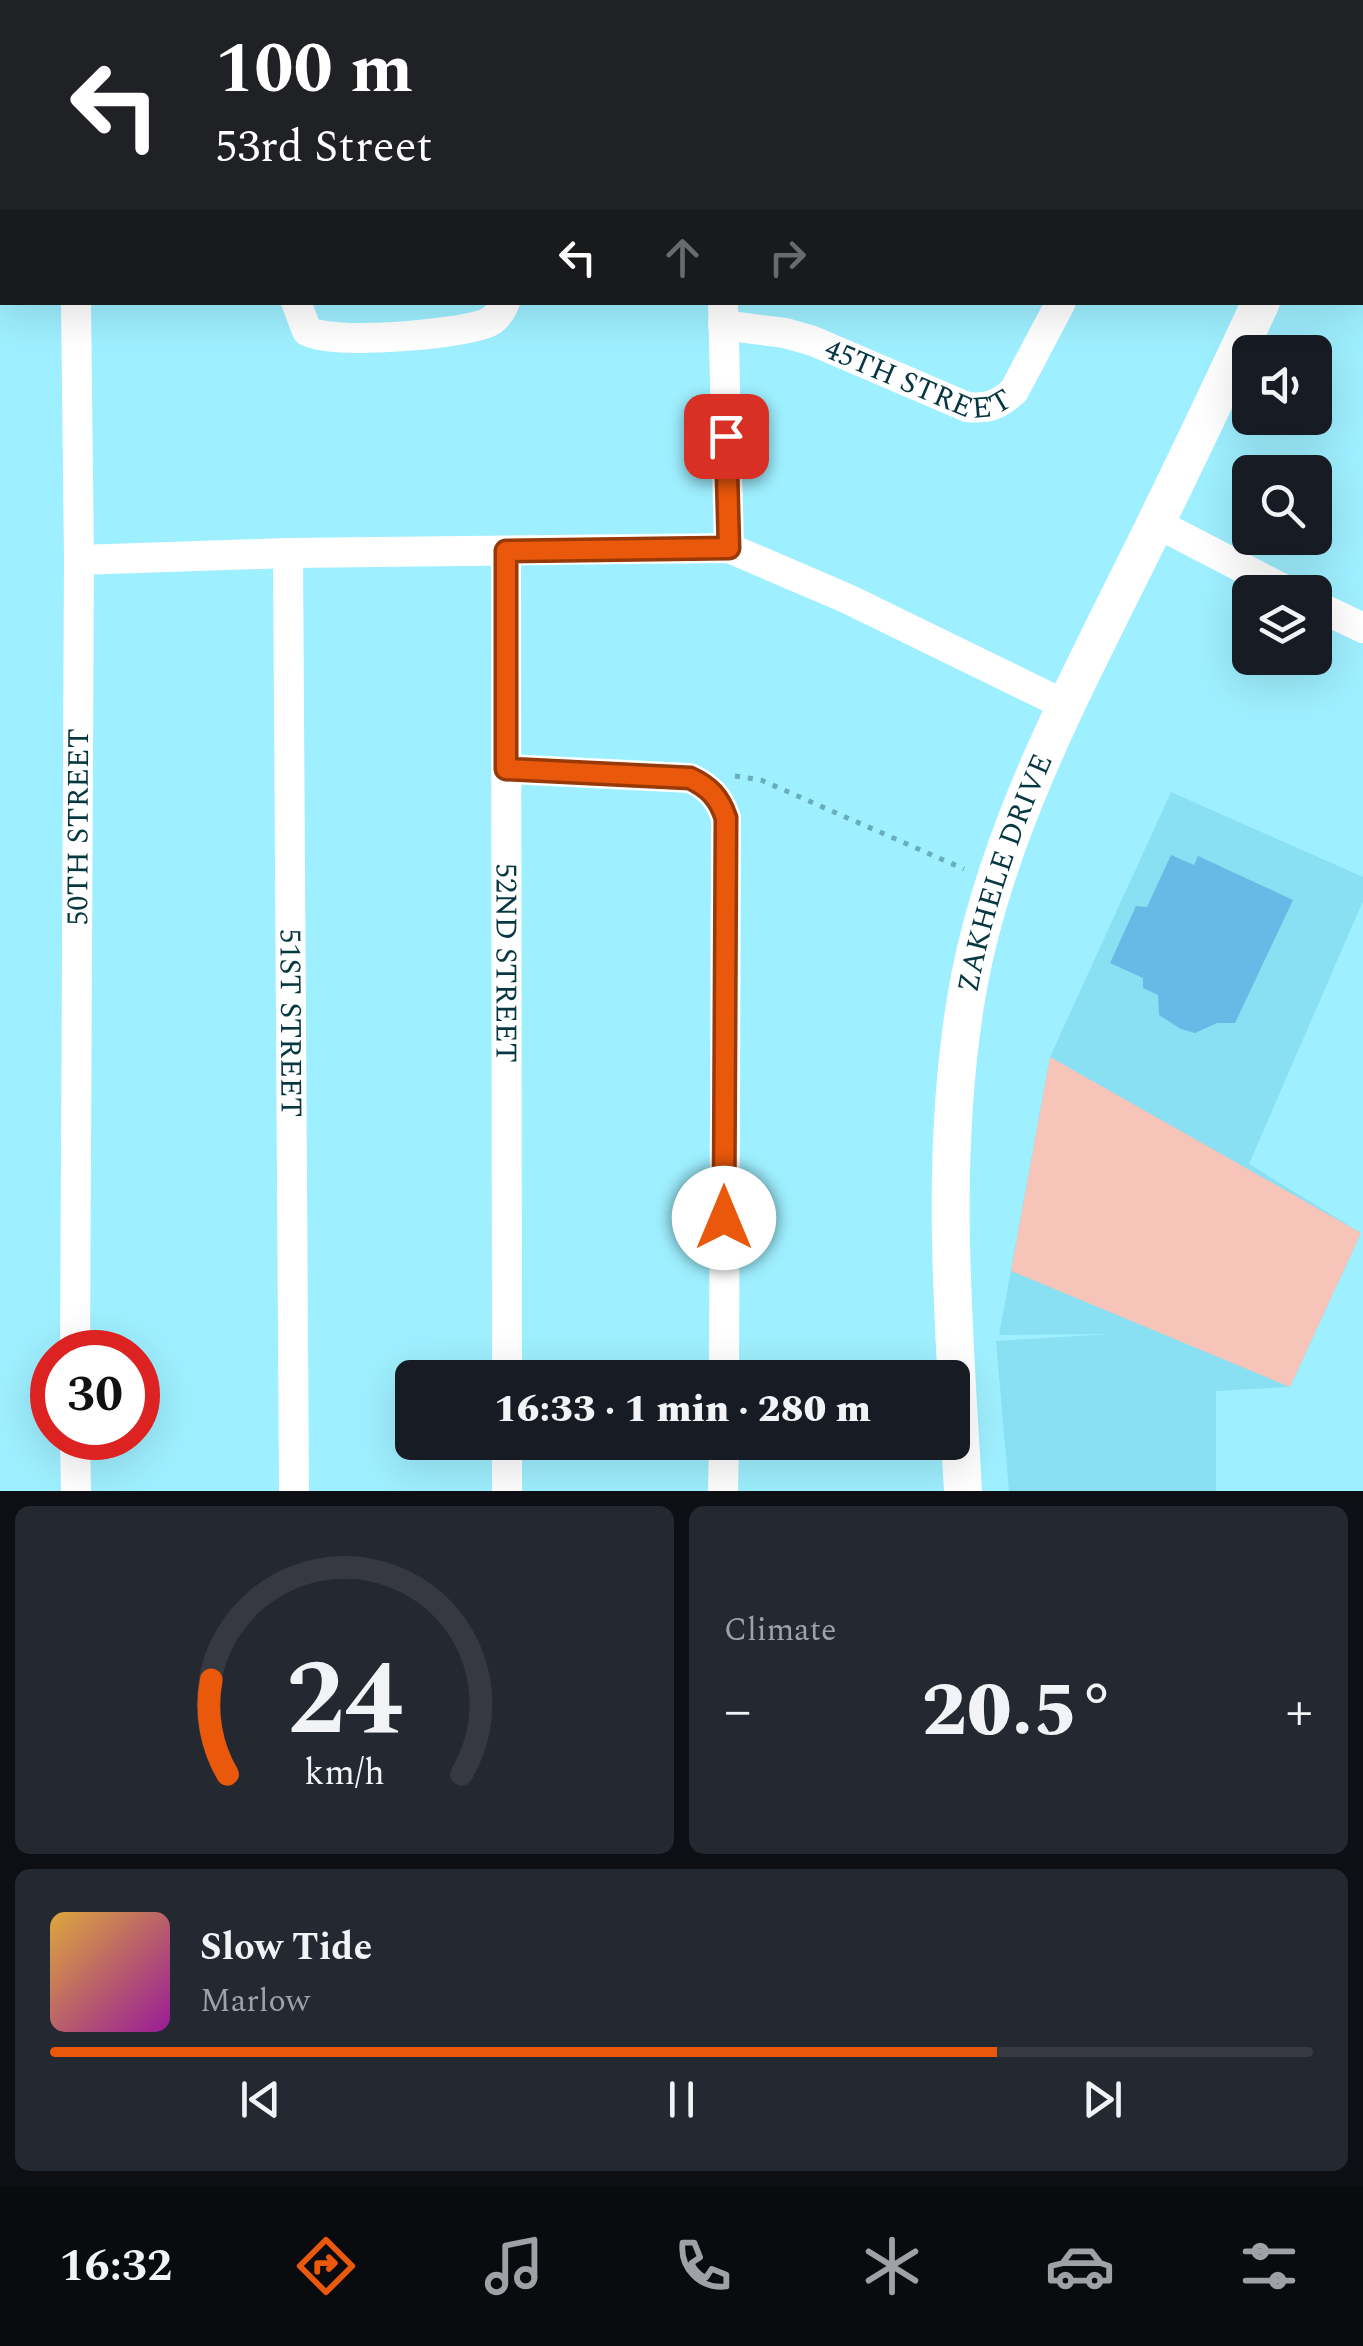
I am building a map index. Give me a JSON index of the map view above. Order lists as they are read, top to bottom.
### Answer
{
  "streets": {
    "street": [
      "45TH STREET",
      "50TH STREET",
      "ZAKHELE DRIVE",
      "52ND STREET",
      "51ST STREET"
    ]
  },
  "page": {
    "turn": ["100 m", "53rd Street"],
    "limit": "30",
    "trip": "16:33 · 1 min · 280 m",
    "tile": "Climate",
    "heat": ["−", "20.5°", "+"],
    "song": ["Slow Tide", "Marlow"],
    "tabs": "16:32",
    "gauge": ["24", "km/h"]
  }
}
